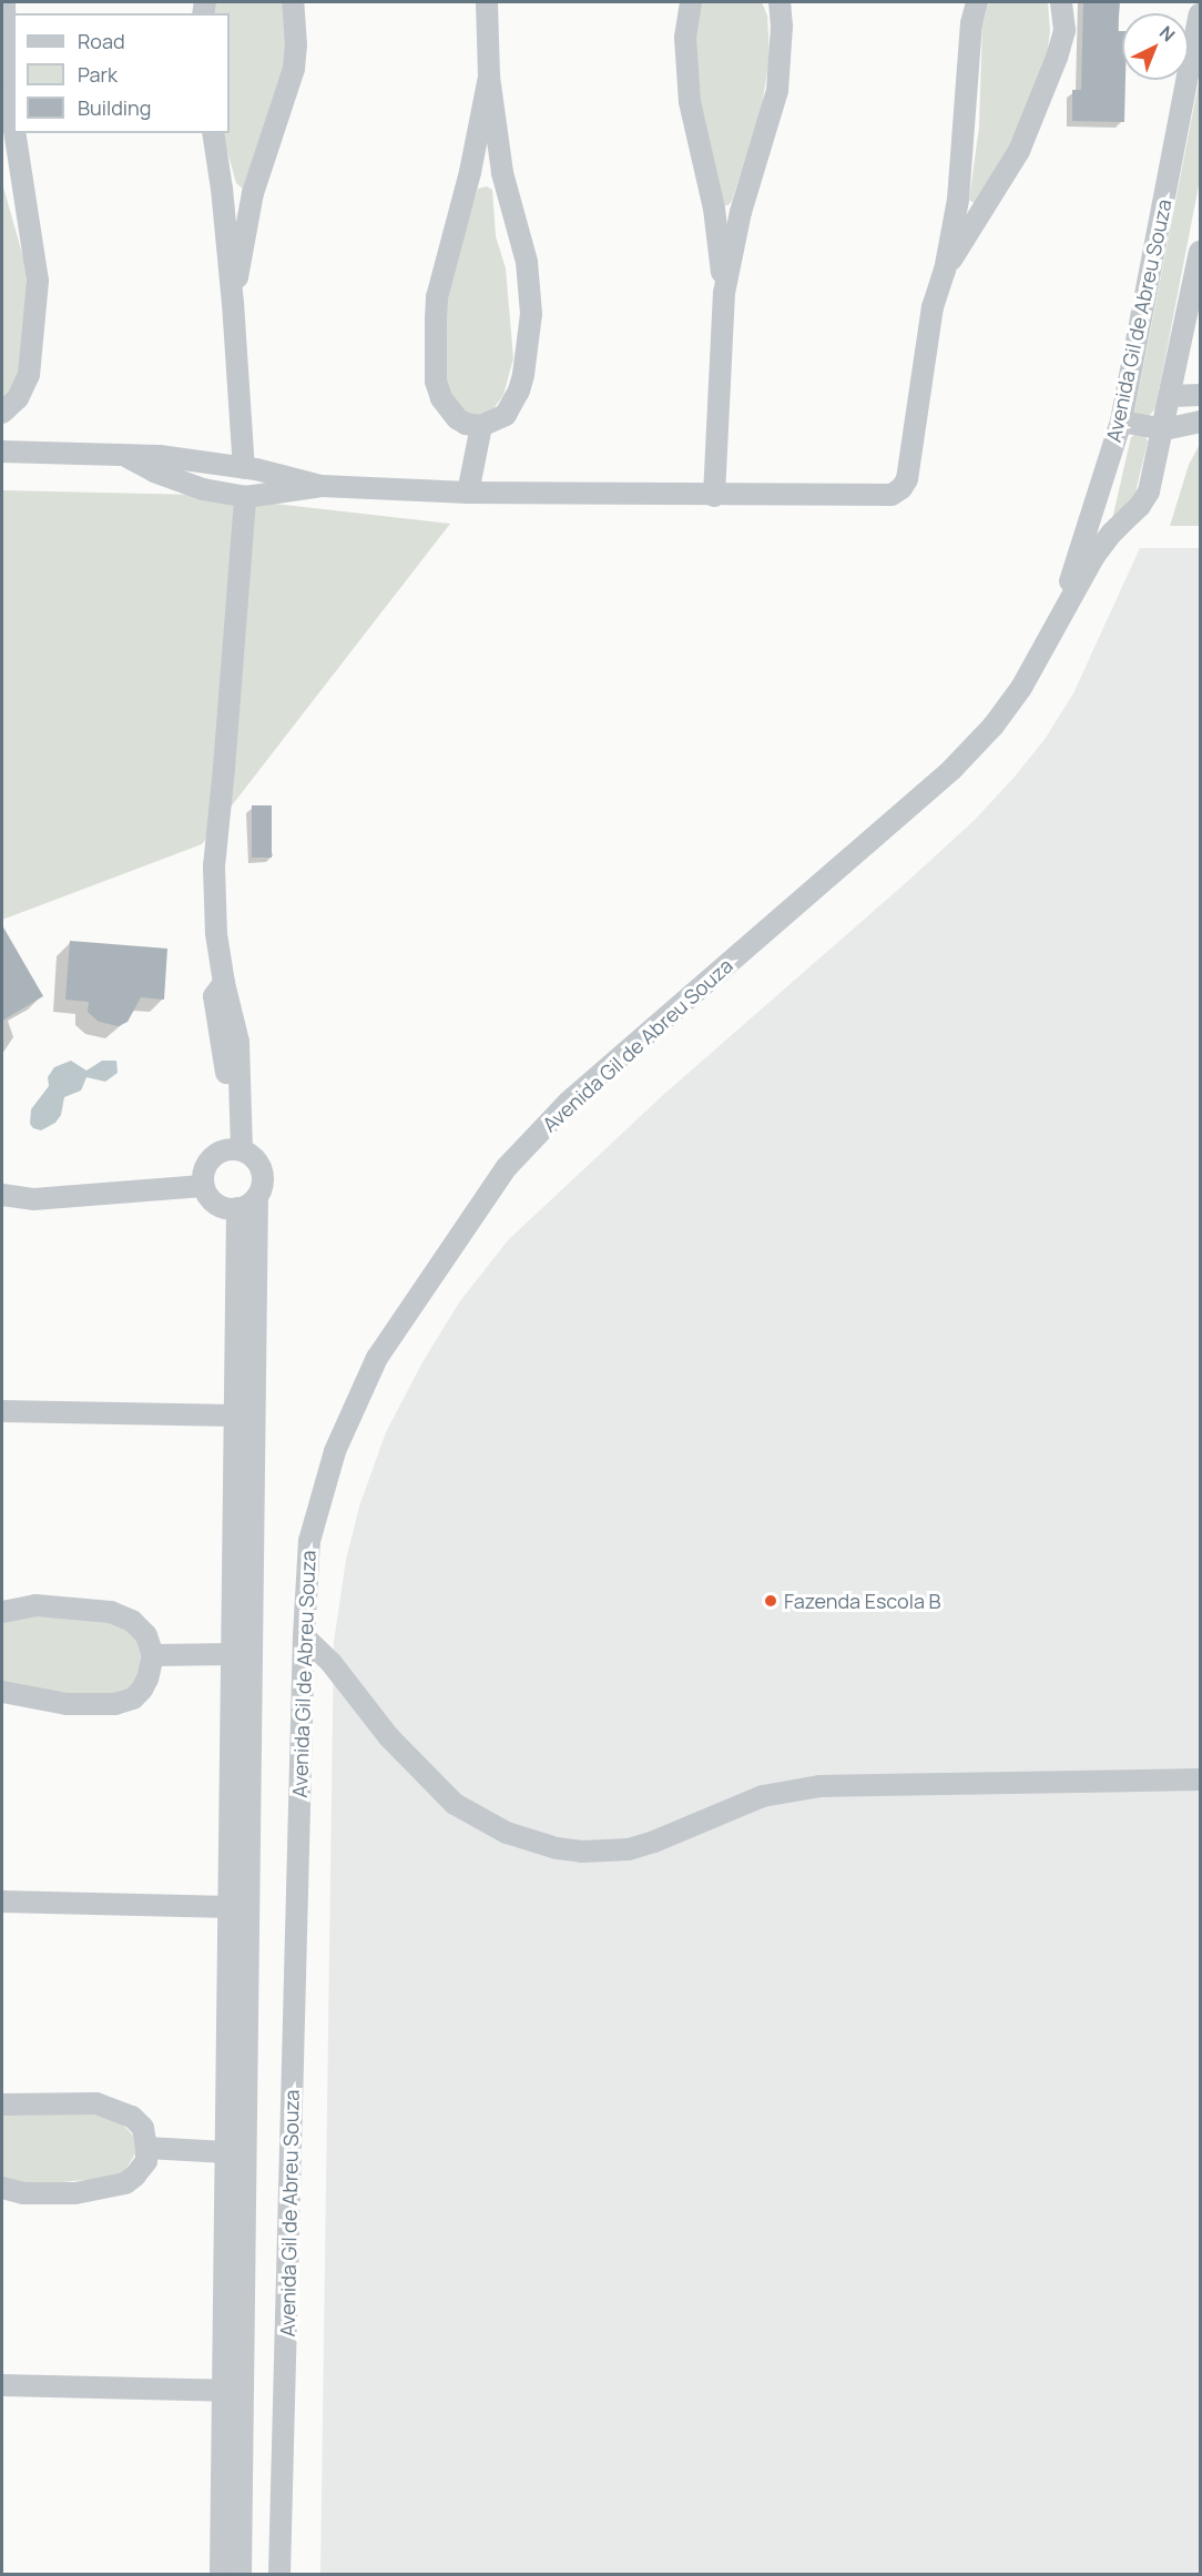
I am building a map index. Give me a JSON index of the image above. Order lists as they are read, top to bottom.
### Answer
{
  "streets": {
    "street": ["Avenida Gil de Abreu Souza"]
  },
  "places": ["Fazenda Escola B"],
  "legend": ["Road", "Park", "Building"],
  "north": "top right"
}
